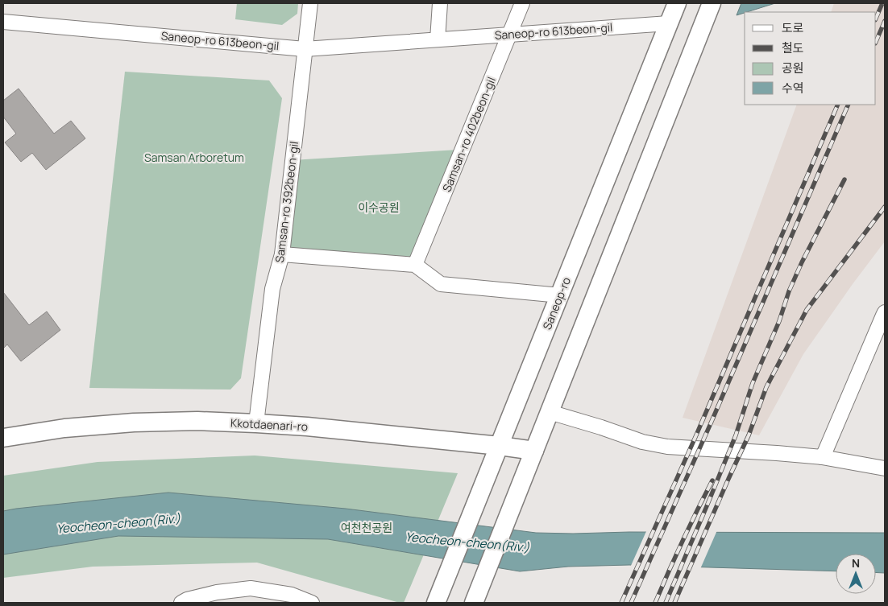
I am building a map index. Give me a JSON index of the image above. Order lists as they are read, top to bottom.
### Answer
{
  "streets": {
    "main road": ["Saneop-ro", "Kkotdaenari-ro"],
    "street": ["Saneop-ro 613beon-gil", "Samsan-ro 402beon-gil", "Samsan-ro 392beon-gil"]
  },
  "crossings": [
    ["Saneop-ro 613beon-gil", "Samsan-ro 402beon-gil"],
    ["Saneop-ro 613beon-gil", "Samsan-ro 392beon-gil"],
    ["Saneop-ro 613beon-gil", "Saneop-ro"],
    ["Samsan-ro 392beon-gil", "Kkotdaenari-ro"],
    ["Saneop-ro", "Kkotdaenari-ro"]
  ],
  "water": ["Yeocheon-cheon(Riv.)"],
  "parks": ["Samsan Arboretum", "이수공원", "여천천공원"],
  "legend": [
    "도로",
    "철도",
    "공원",
    "수역"
  ],
  "north": "top"
}
